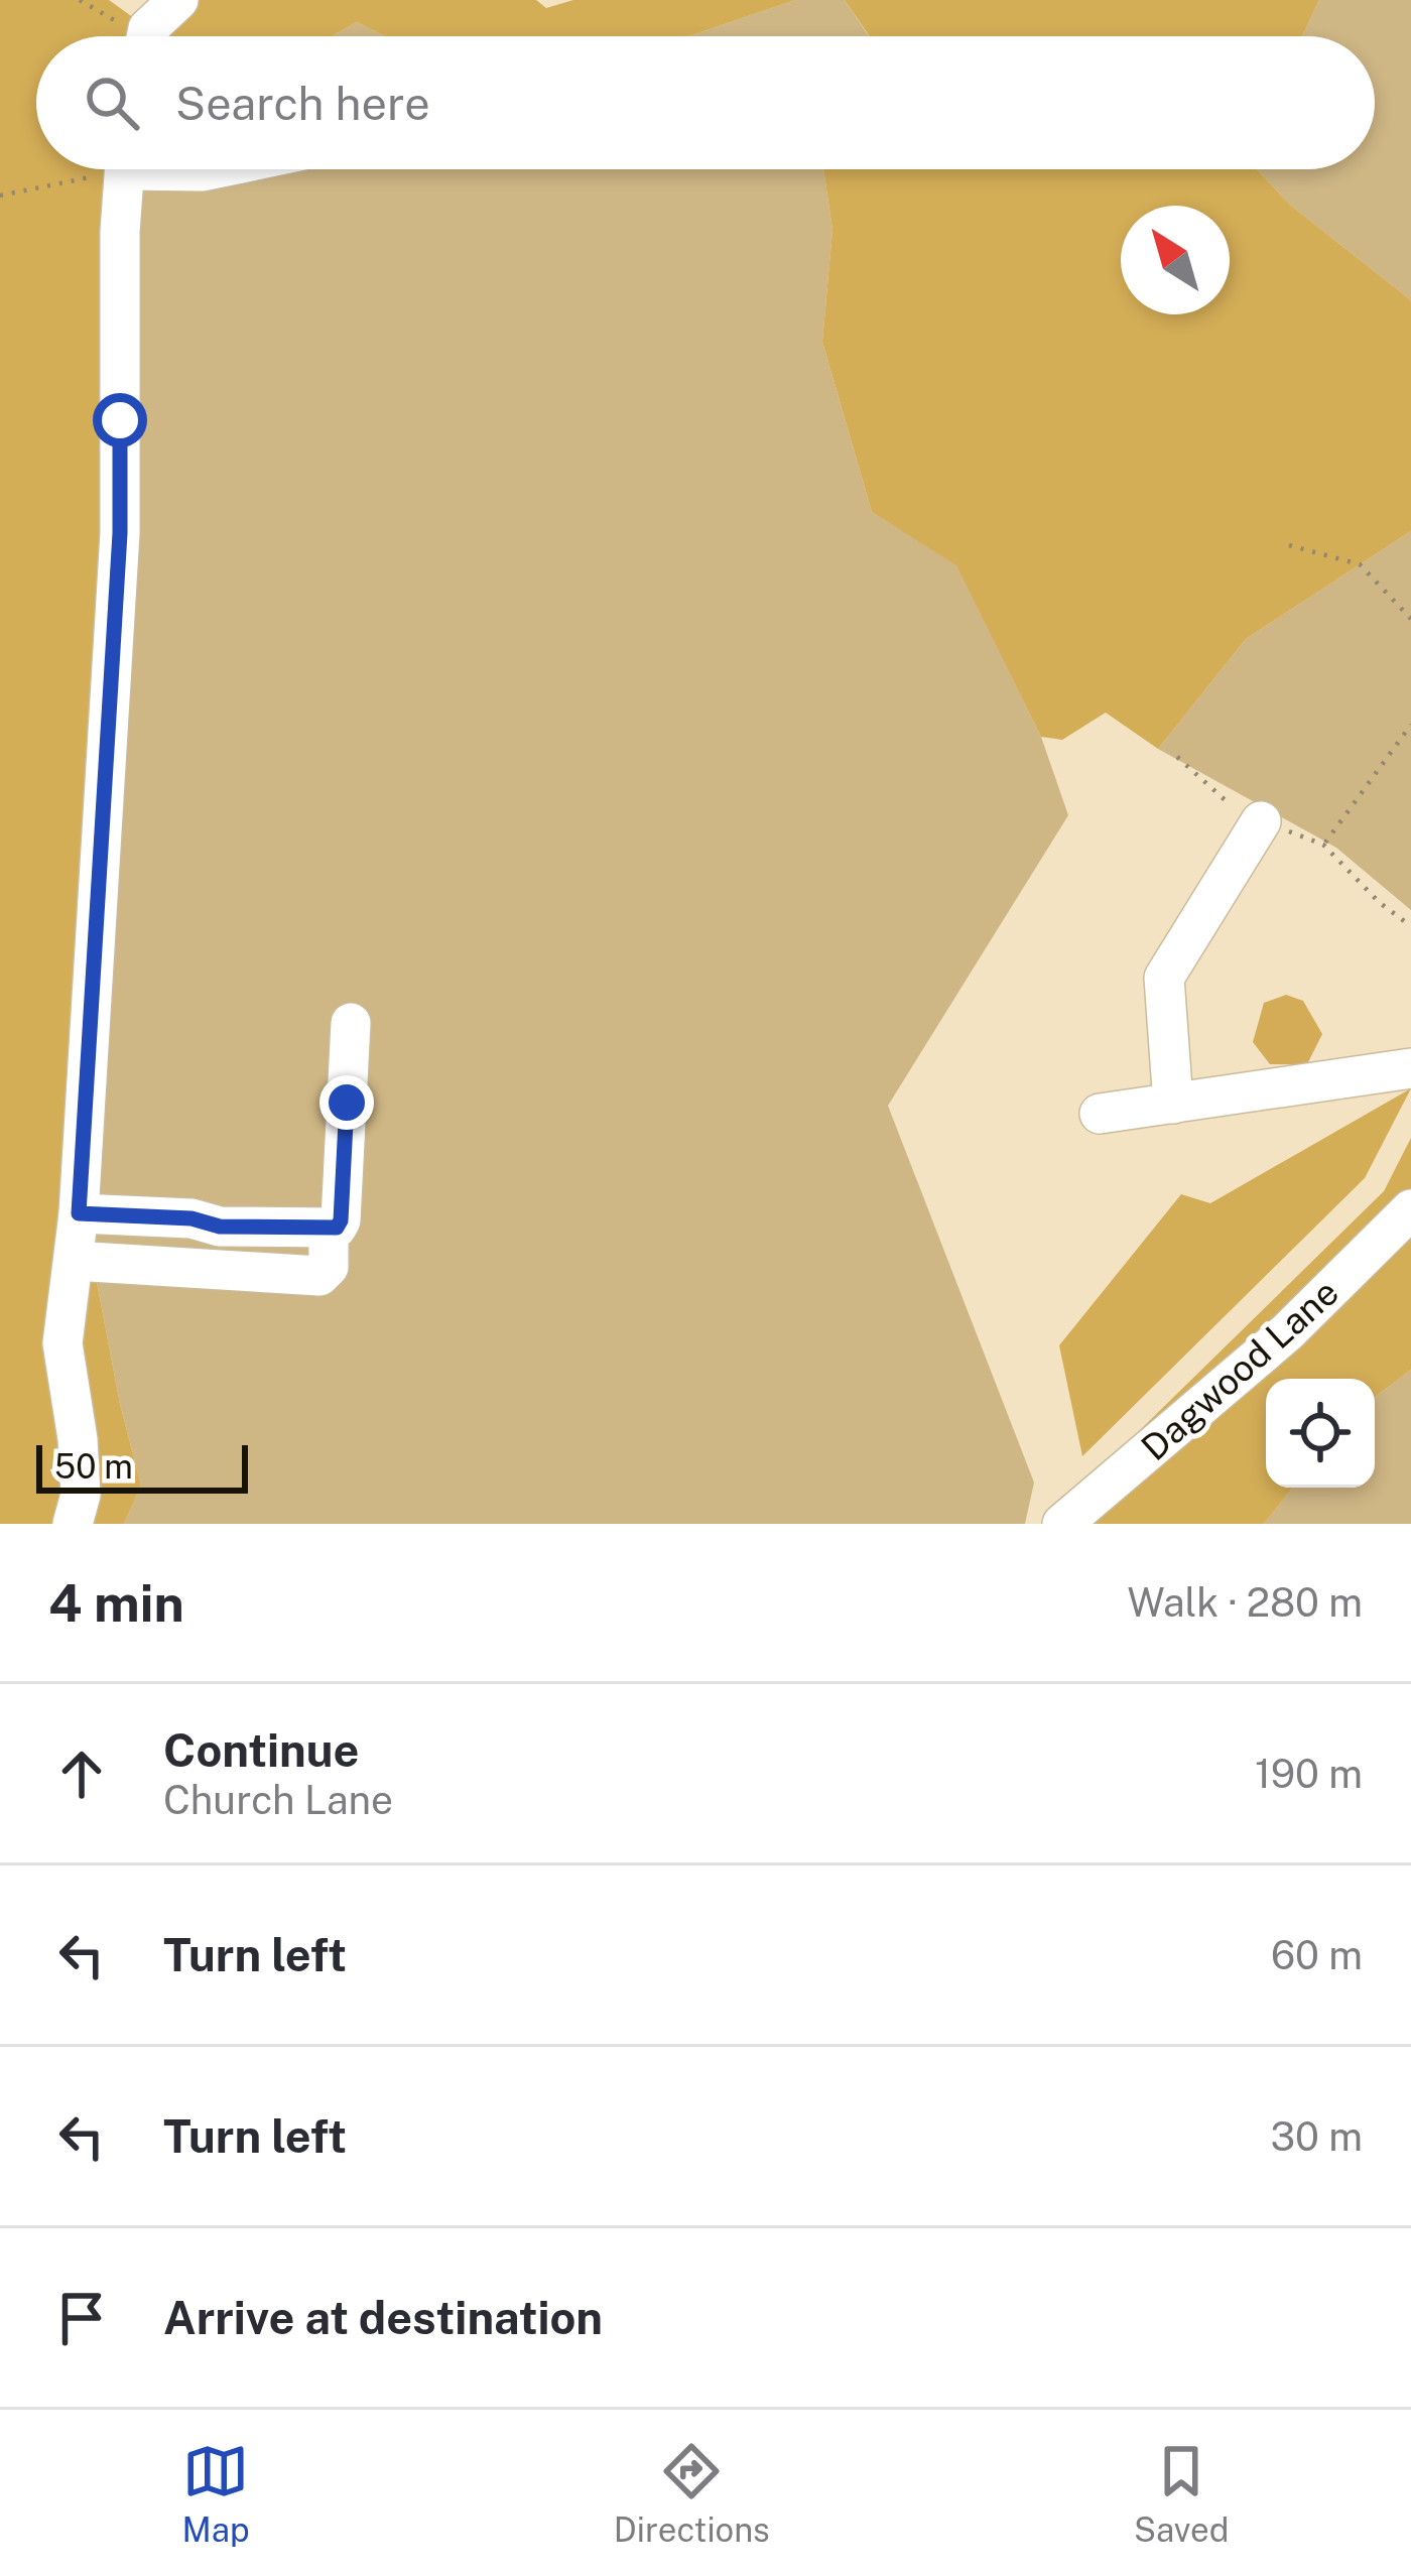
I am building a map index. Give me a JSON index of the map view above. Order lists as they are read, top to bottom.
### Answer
{
  "streets": {
    "street": ["Dagwood Lane"]
  },
  "scale_bar": "50 m",
  "north": "top left",
  "page": {
    "search": "Search here",
    "scale": "50 m",
    "heading": ["4 min", "Walk · 280 m"],
    "list": [
      ["Continue", "Church Lane", "190 m"],
      ["Turn left", "60 m"],
      ["Turn left", "30 m"],
      "Arrive at destination"
    ],
    "nav": ["Map", "Directions", "Saved"]
  }
}
